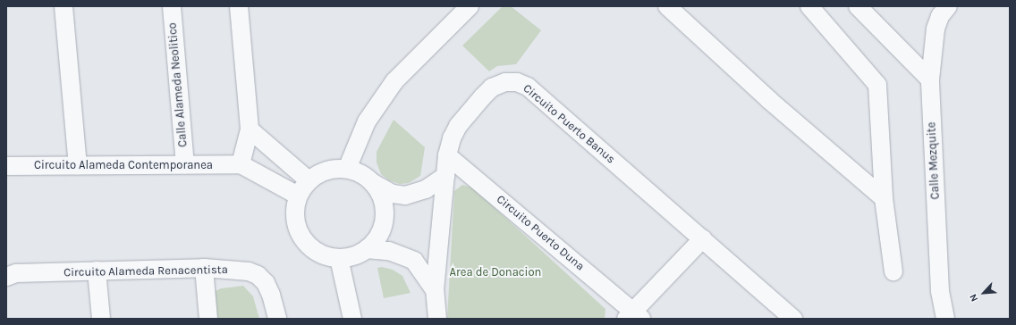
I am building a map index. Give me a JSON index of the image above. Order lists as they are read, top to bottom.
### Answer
{
  "streets": {
    "street": [
      "Calle Alameda Neolitico",
      "Circuito Puerto Banus",
      "Calle Mezquite",
      "Circuito Alameda Contemporanea",
      "Circuito Puerto Duna",
      "Circuito Alameda Renacentista"
    ]
  },
  "crossings": [
    ["Calle Alameda Neolitico", "Circuito Alameda Contemporanea"],
    ["Circuito Puerto Banus", "Circuito Puerto Duna"]
  ],
  "parks": ["Area de Donacion"],
  "north": "bottom left"
}
